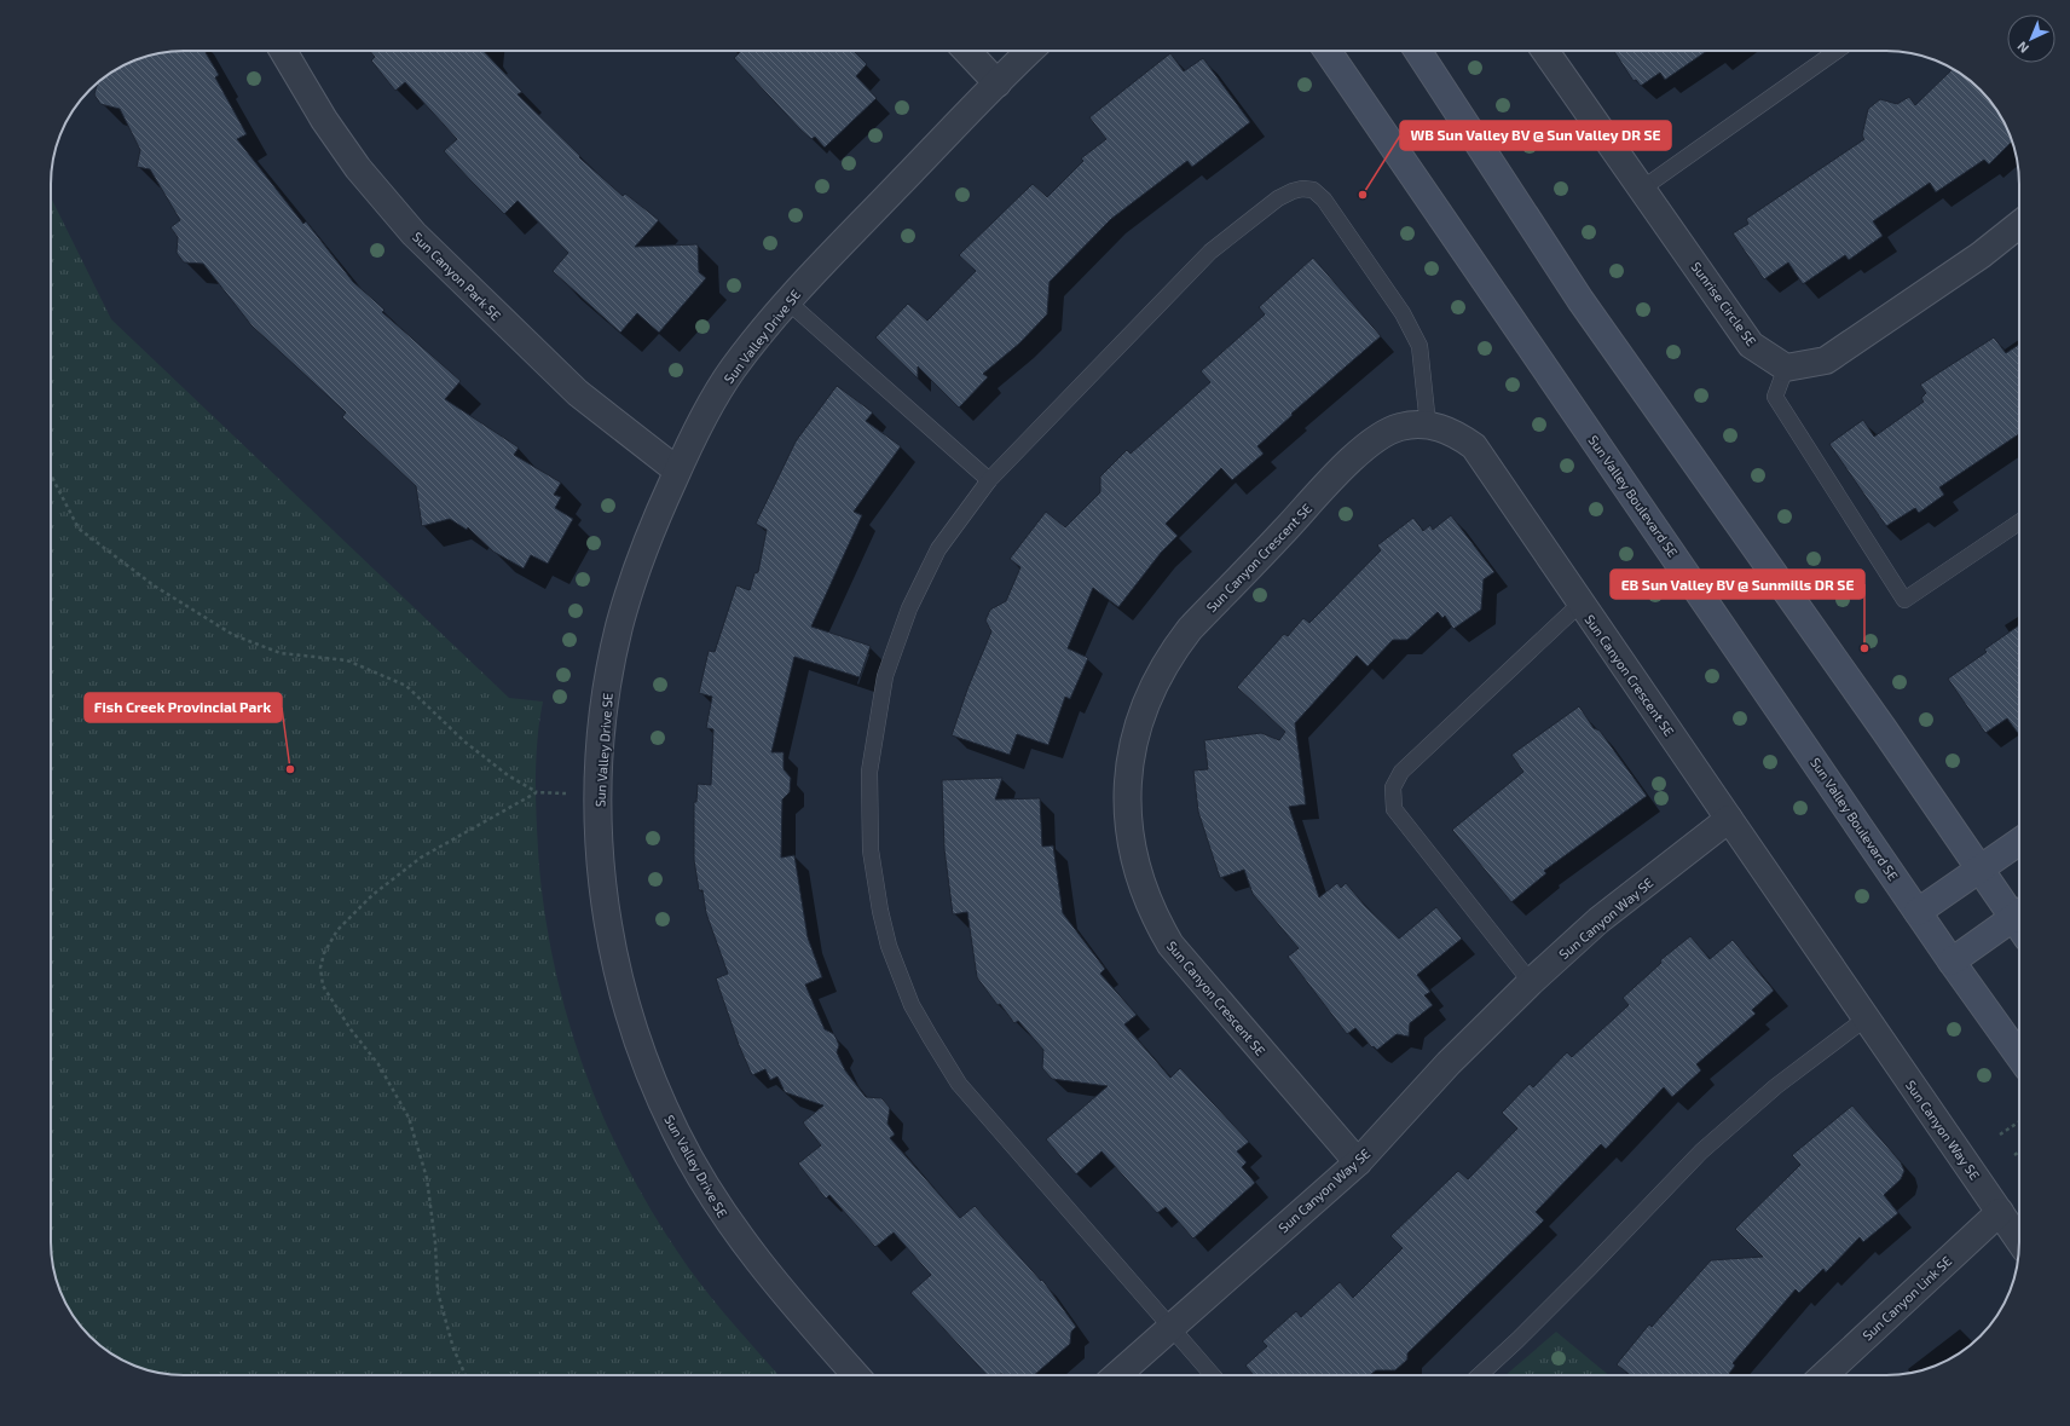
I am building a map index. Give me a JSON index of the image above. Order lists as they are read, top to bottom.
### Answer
{
  "streets": {
    "main road": ["Sun Valley Boulevard SE"],
    "street": [
      "Sun Canyon Park SE",
      "Sunrise Circle SE",
      "Sun Valley Drive SE",
      "Sun Canyon Crescent SE",
      "Sun Canyon Way SE",
      "Sun Canyon Link SE"
    ]
  },
  "crossings": [
    ["Sun Canyon Park SE", "Sun Valley Drive SE"],
    ["Sun Canyon Crescent SE", "Sun Canyon Way SE"],
    ["Sun Canyon Way SE", "Sun Canyon Link SE"]
  ],
  "places": ["WB Sun Valley BV @ Sun Valley DR SE", "EB Sun Valley BV @ Sunmills DR SE", "Fish Creek Provincial Park"],
  "north": "bottom left"
}
